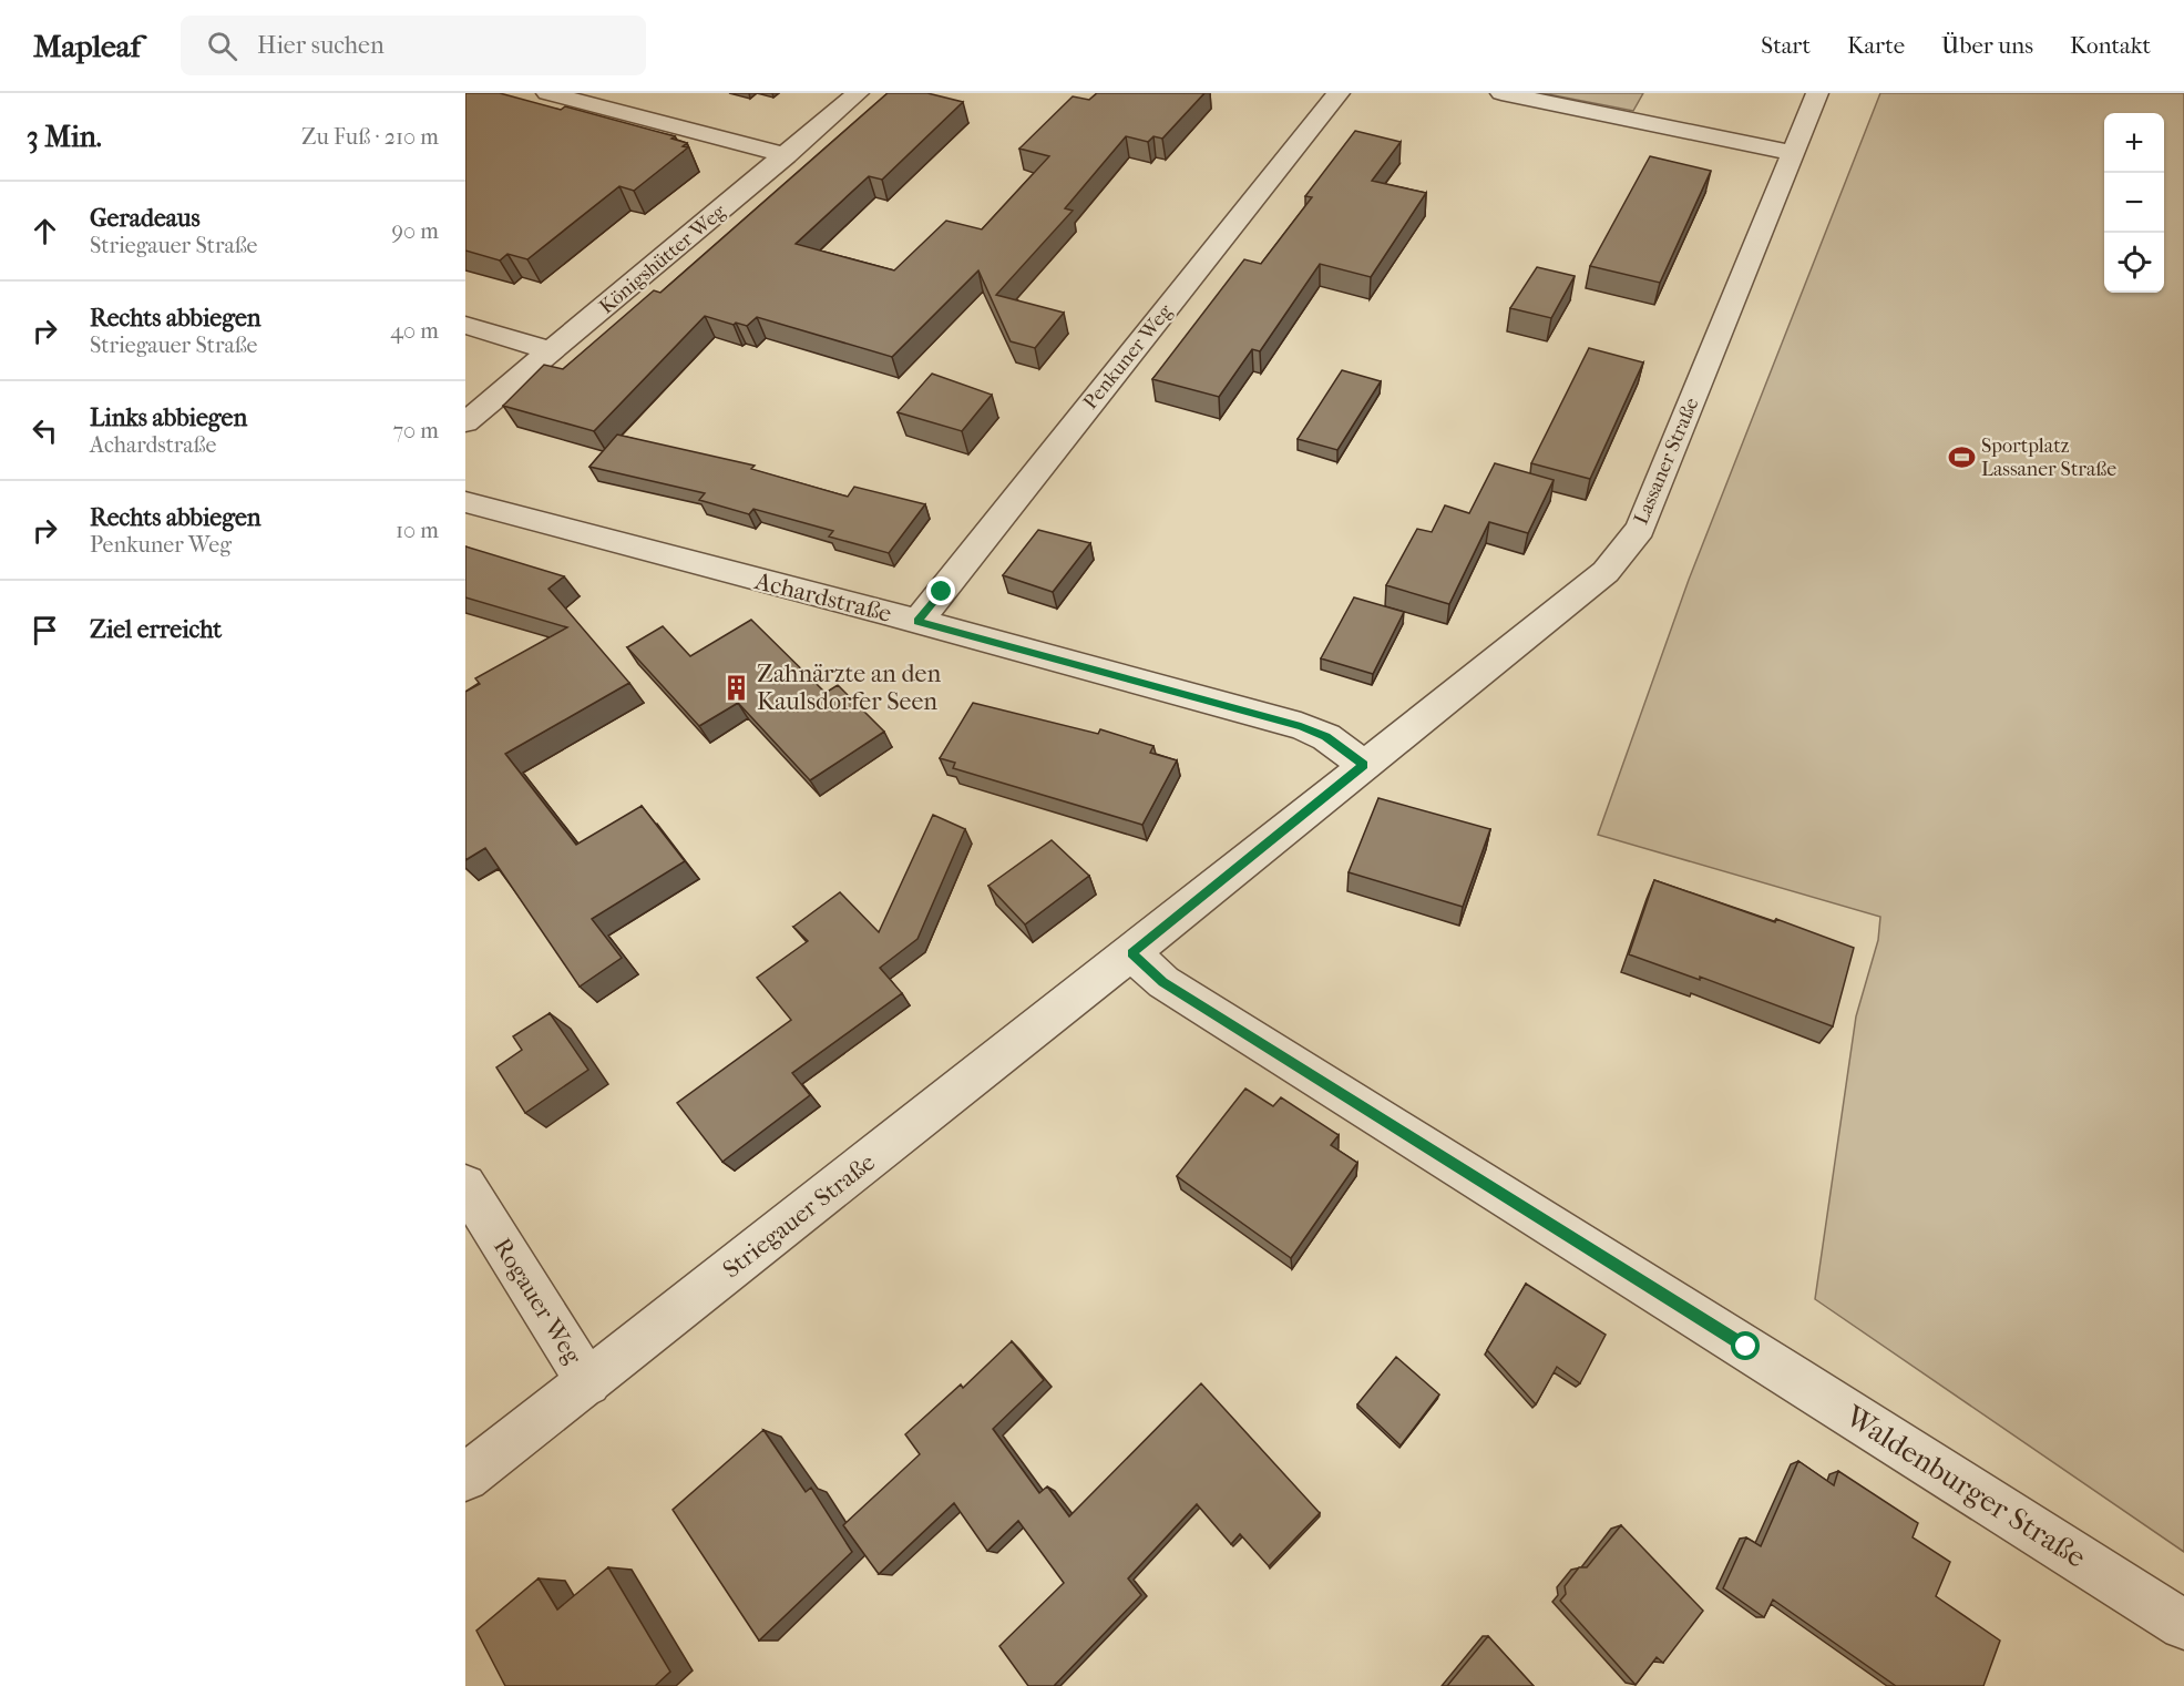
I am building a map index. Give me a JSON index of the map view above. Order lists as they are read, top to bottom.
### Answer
{
  "streets": {
    "street": [
      "Königshütter Weg",
      "Penkuner Weg",
      "Lassaner Straße",
      "Achardstraße",
      "Striegauer Straße",
      "Rogauer Weg",
      "Waldenburger Straße"
    ]
  },
  "crossings": [
    ["Penkuner Weg", "Achardstraße"],
    ["Lassaner Straße", "Achardstraße"],
    ["Lassaner Straße", "Striegauer Straße"],
    ["Achardstraße", "Striegauer Straße"],
    ["Striegauer Straße", "Rogauer Weg"],
    ["Striegauer Straße", "Waldenburger Straße"]
  ],
  "places": {
    "sports": ["Sportplatz Lassaner Straße"],
    "building": ["Zahnärzte an den Kaulsdorfer Seen"]
  },
  "page": {
    "header": "Mapleaf",
    "search": "Hier suchen",
    "nav": [
      "Start",
      "Karte",
      "Über uns",
      "Kontakt"
    ],
    "heading": ["3 Min.", "Zu Fuß · 210 m"],
    "map_buttons": ["+", "−"],
    "list": [
      ["Geradeaus", "Striegauer Straße", "90 m"],
      ["Rechts abbiegen", "Striegauer Straße", "40 m"],
      ["Links abbiegen", "Achardstraße", "70 m"],
      ["Rechts abbiegen", "Penkuner Weg", "10 m"],
      "Ziel erreicht"
    ]
  }
}
